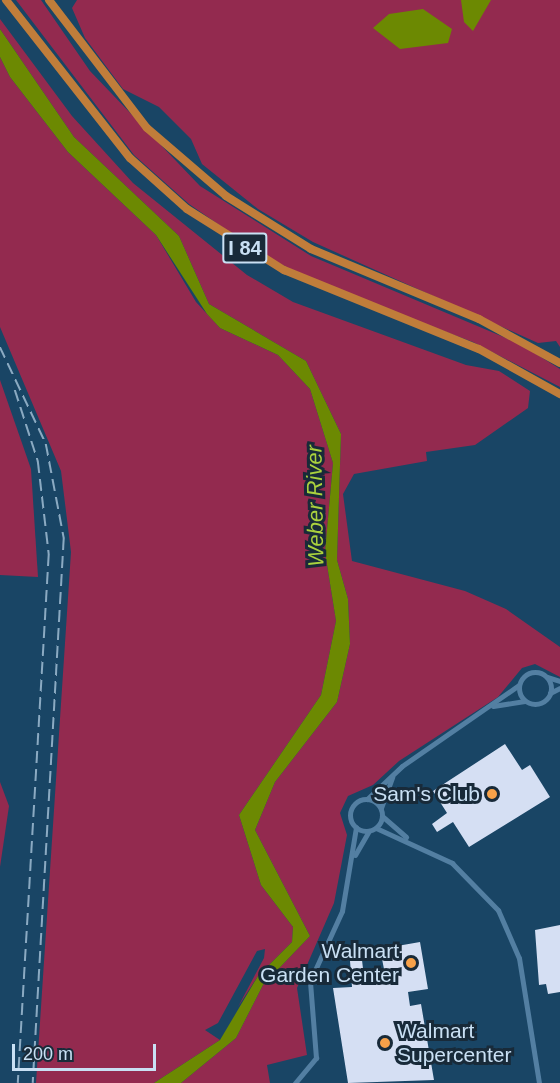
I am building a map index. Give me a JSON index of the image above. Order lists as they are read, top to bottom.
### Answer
{
  "streets": {
    "highway": ["I 84"]
  },
  "water": ["Weber River"],
  "places": ["Sam's Club", "Walmart Garden Center", "Walmart Supercenter"],
  "scale_bar": "200 m"
}
